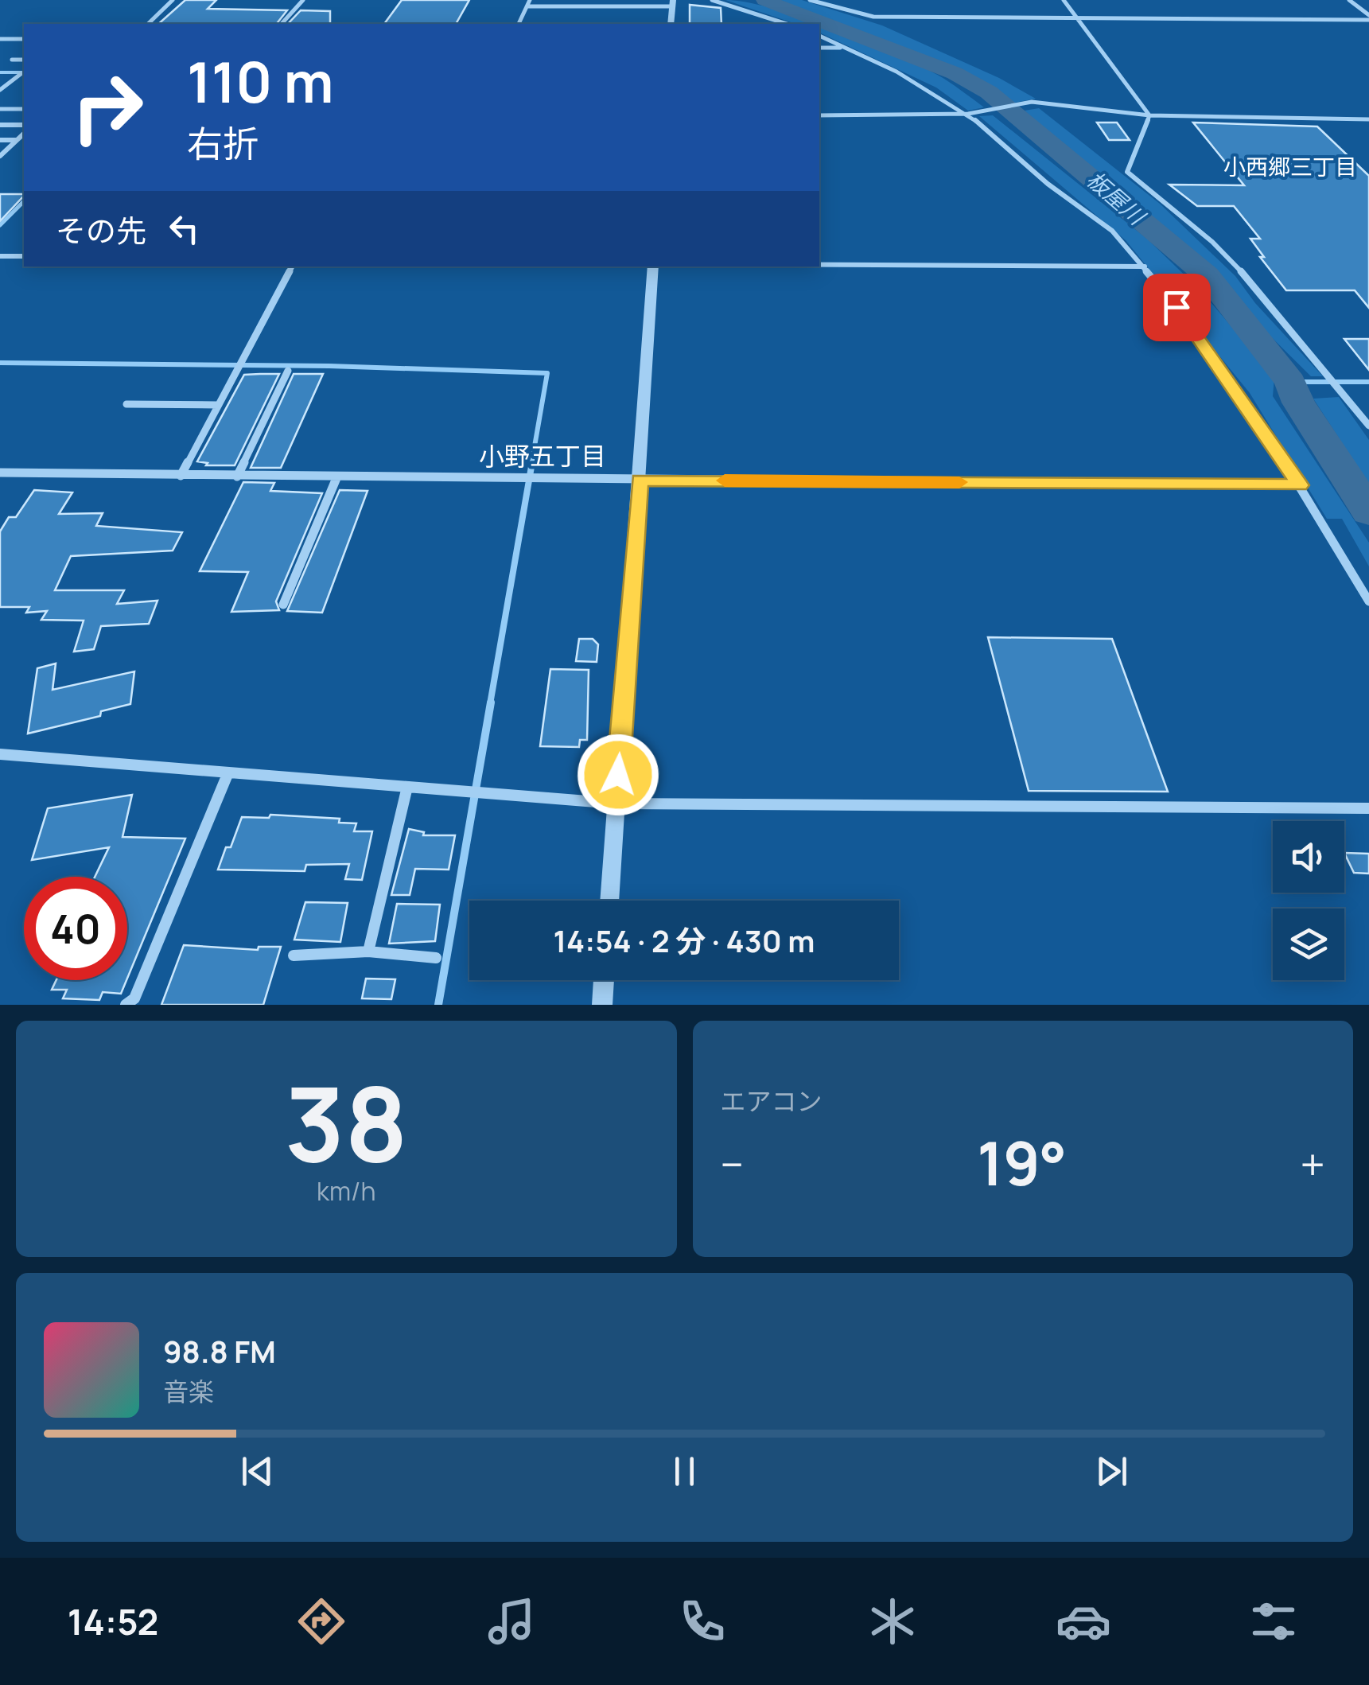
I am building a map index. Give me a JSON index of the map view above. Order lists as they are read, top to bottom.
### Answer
{
  "districts": ["小西郷三丁目", "小野五丁目"],
  "water": ["板屋川"],
  "page": {
    "turn": ["110 m", "右折"],
    "then": "その先",
    "limit": "40",
    "trip": "14:54 · 2 分 · 430 m",
    "tile": [
      ["38", "km/h"],
      "エアコン"
    ],
    "heat": ["−", "19°", "+"],
    "song": ["98.8 FM", "音楽"],
    "tabs": "14:52"
  }
}
